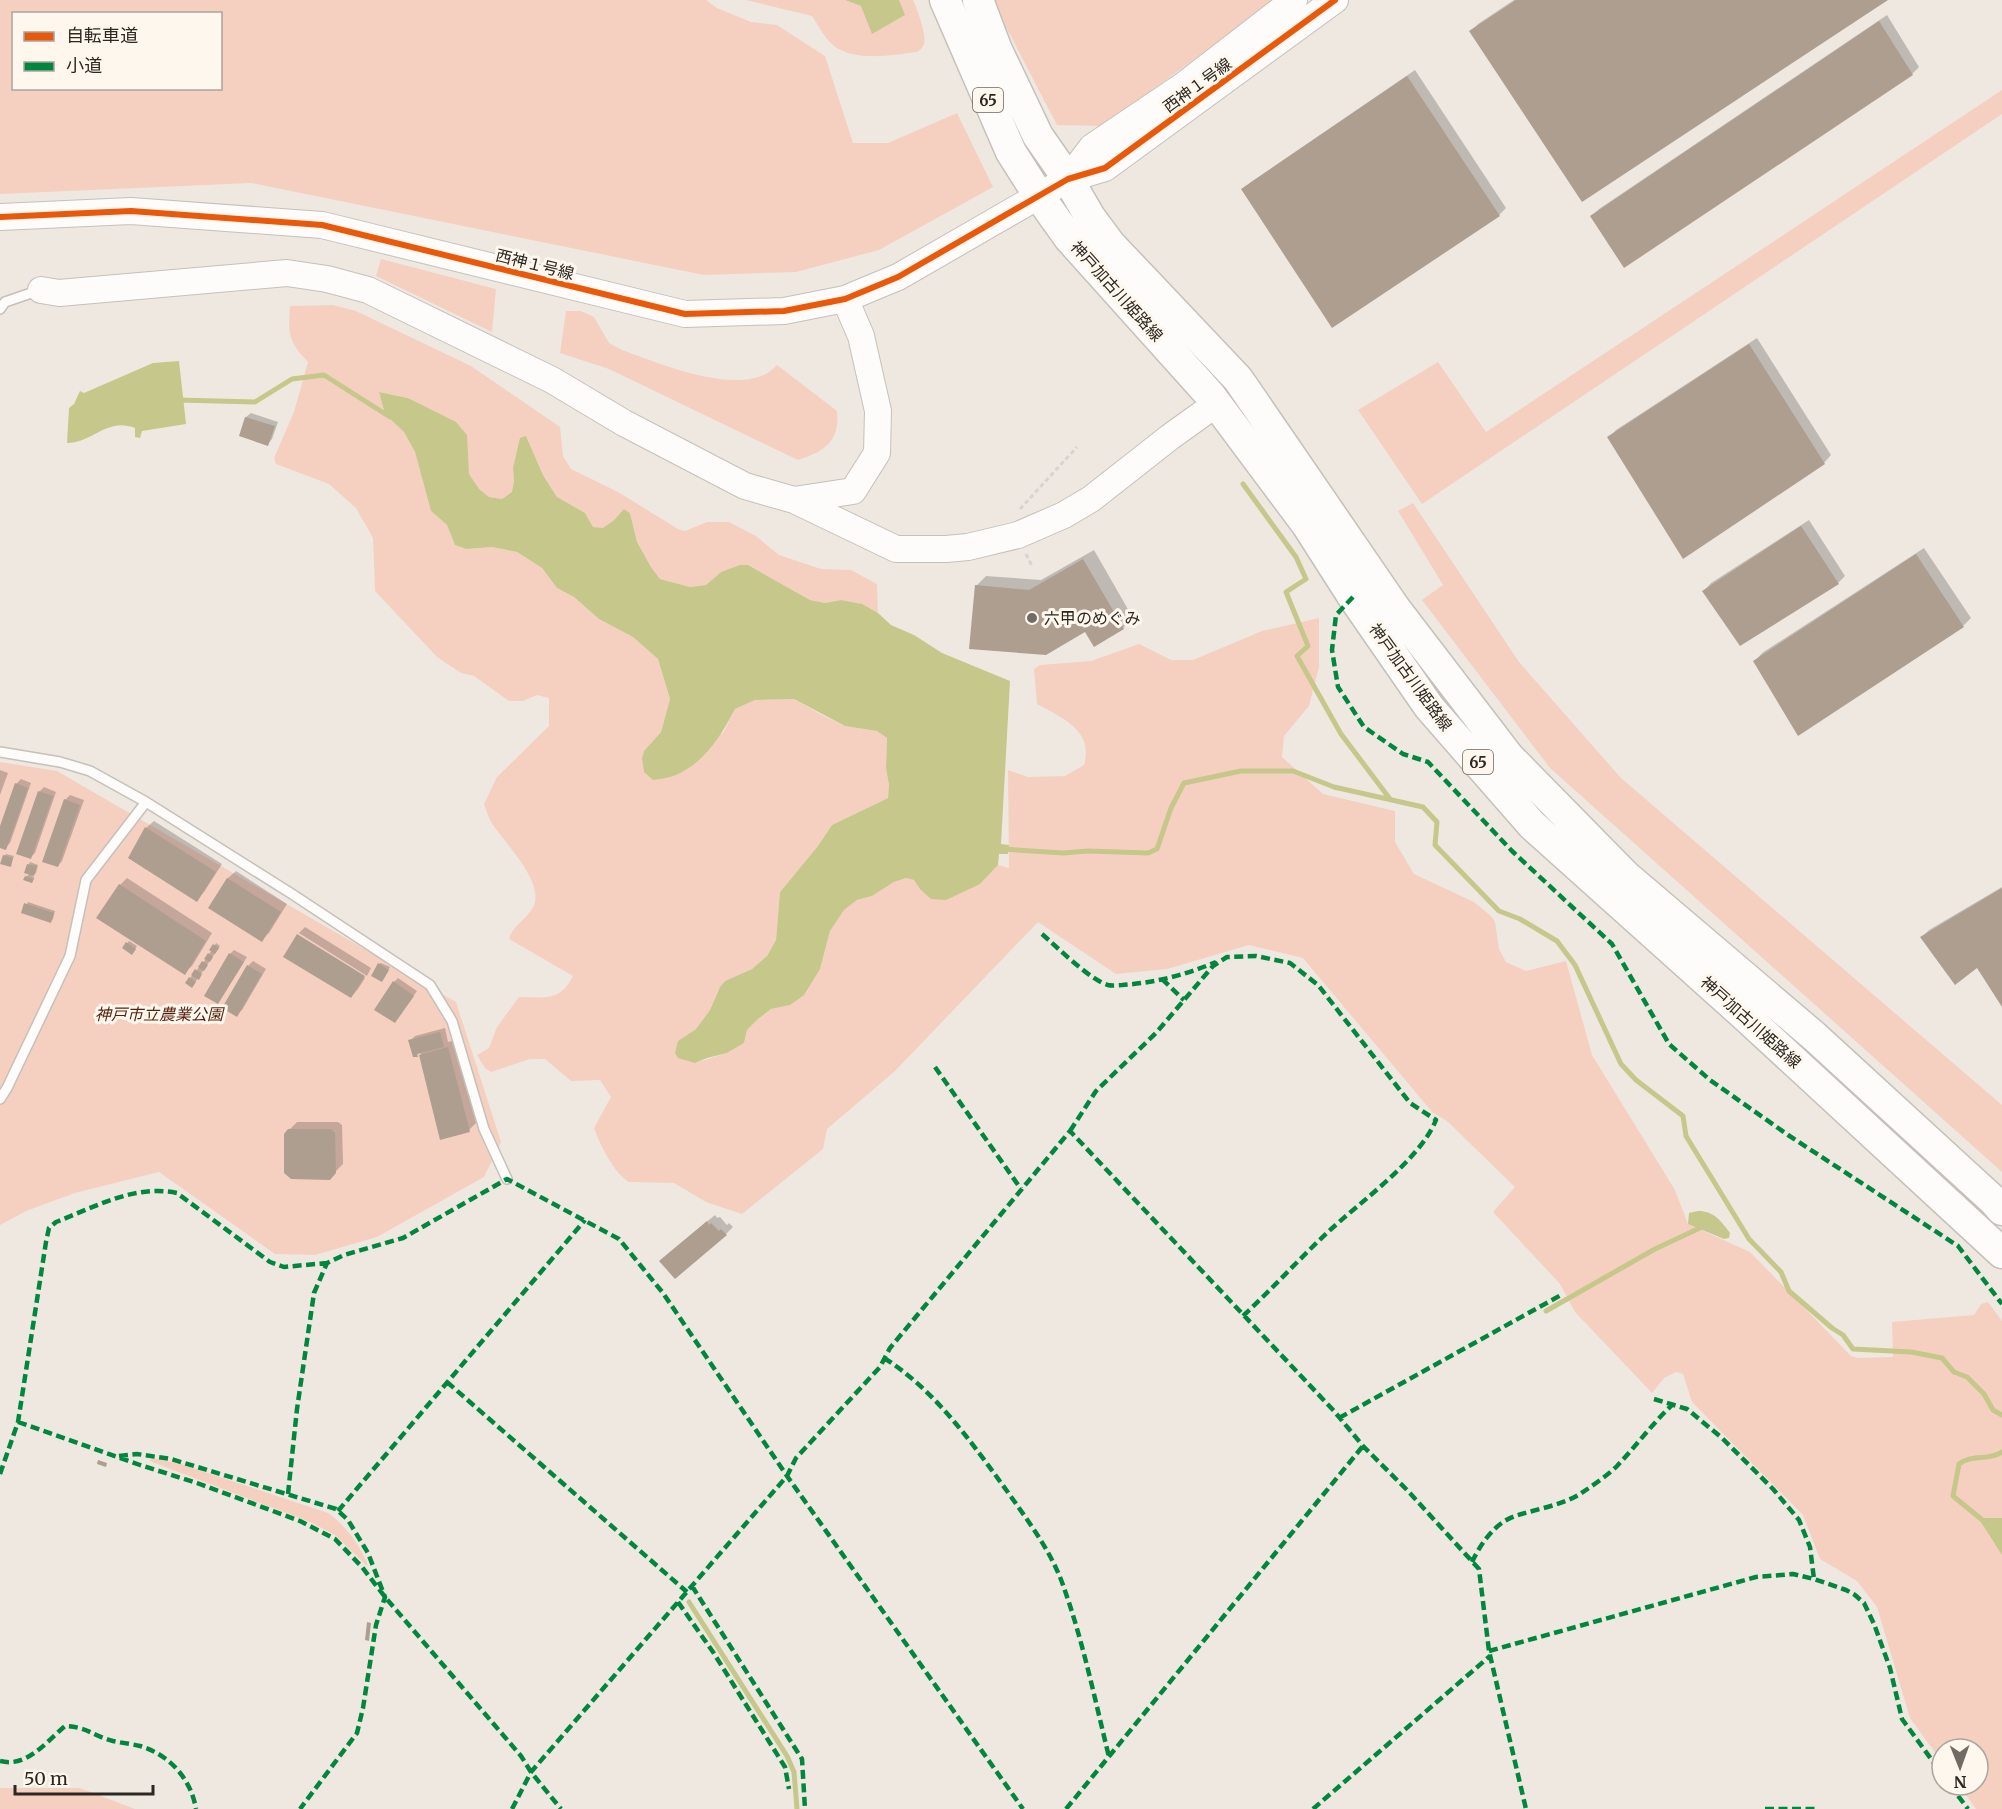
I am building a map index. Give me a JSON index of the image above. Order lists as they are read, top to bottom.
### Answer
{
  "streets": {
    "main road": ["65", "神戸加古川姫路線"],
    "street": ["西神１号線"]
  },
  "crossings": [
    ["西神１号線", "神戸加古川姫路線"]
  ],
  "parks": ["神戸市立農業公園"],
  "places": ["六甲のめぐみ"],
  "legend": ["自転車道", "小道"],
  "scale_bar": "50 m",
  "north": "bottom"
}
